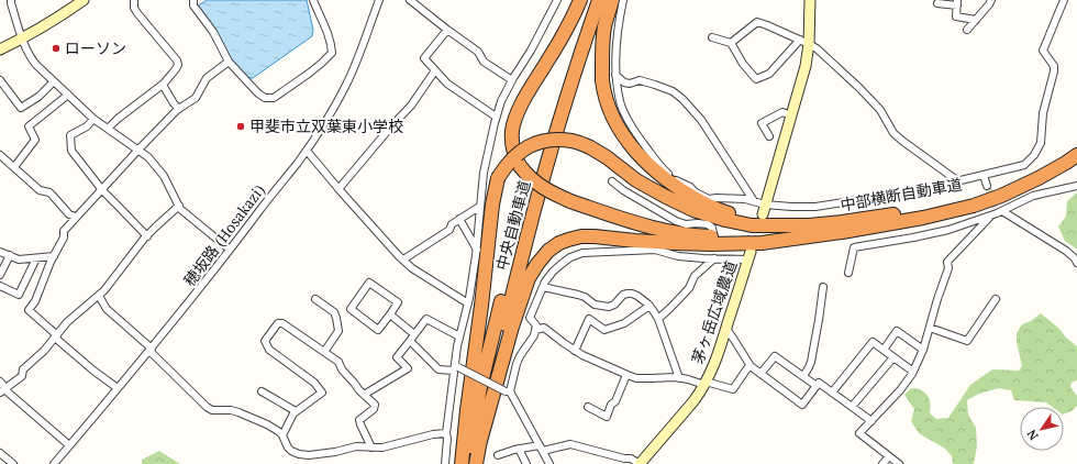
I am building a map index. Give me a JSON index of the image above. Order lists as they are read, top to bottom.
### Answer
{
  "streets": {
    "highway": ["中部横断自動車道", "中央自動車道"],
    "street": ["穂坂路 (Hosakazi)", "茅ヶ岳広域農道"]
  },
  "places": ["ローソン", "甲斐市立双葉東小学校"],
  "north": "bottom left"
}
